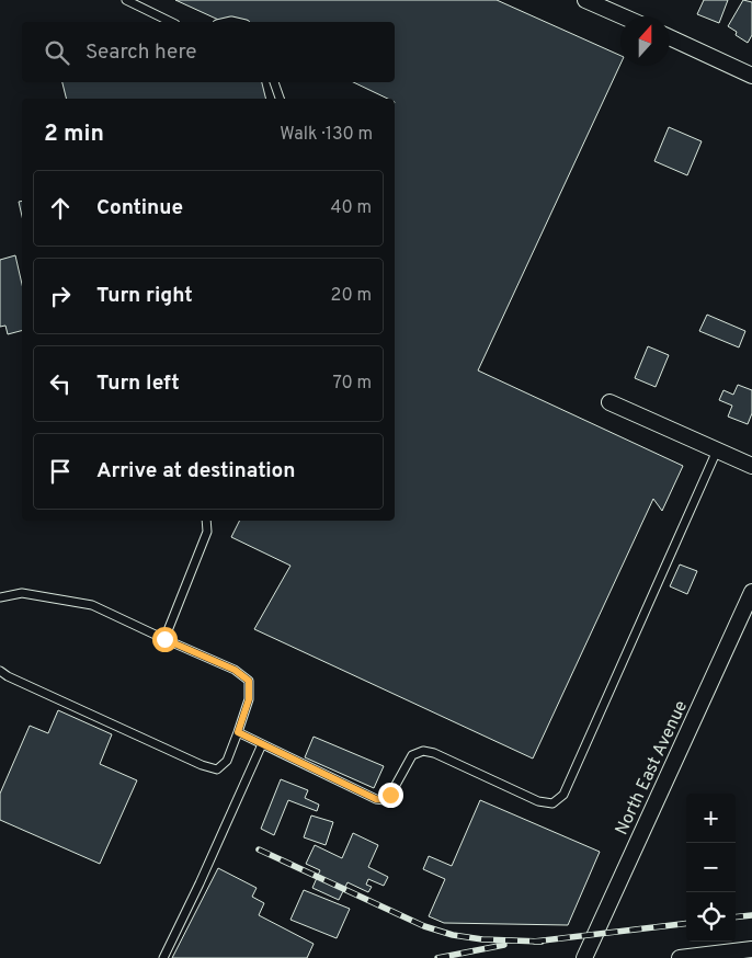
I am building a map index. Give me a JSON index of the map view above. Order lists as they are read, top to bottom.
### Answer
{
  "streets": {
    "street": ["North East Avenue"]
  },
  "north": "top",
  "page": {
    "search": "Search here",
    "heading": ["2 min", "Walk · 130 m"],
    "list": [
      ["Continue", "40 m"],
      ["Turn right", "20 m"],
      ["Turn left", "70 m"],
      "Arrive at destination"
    ],
    "map_buttons": ["+", "−"]
  }
}
